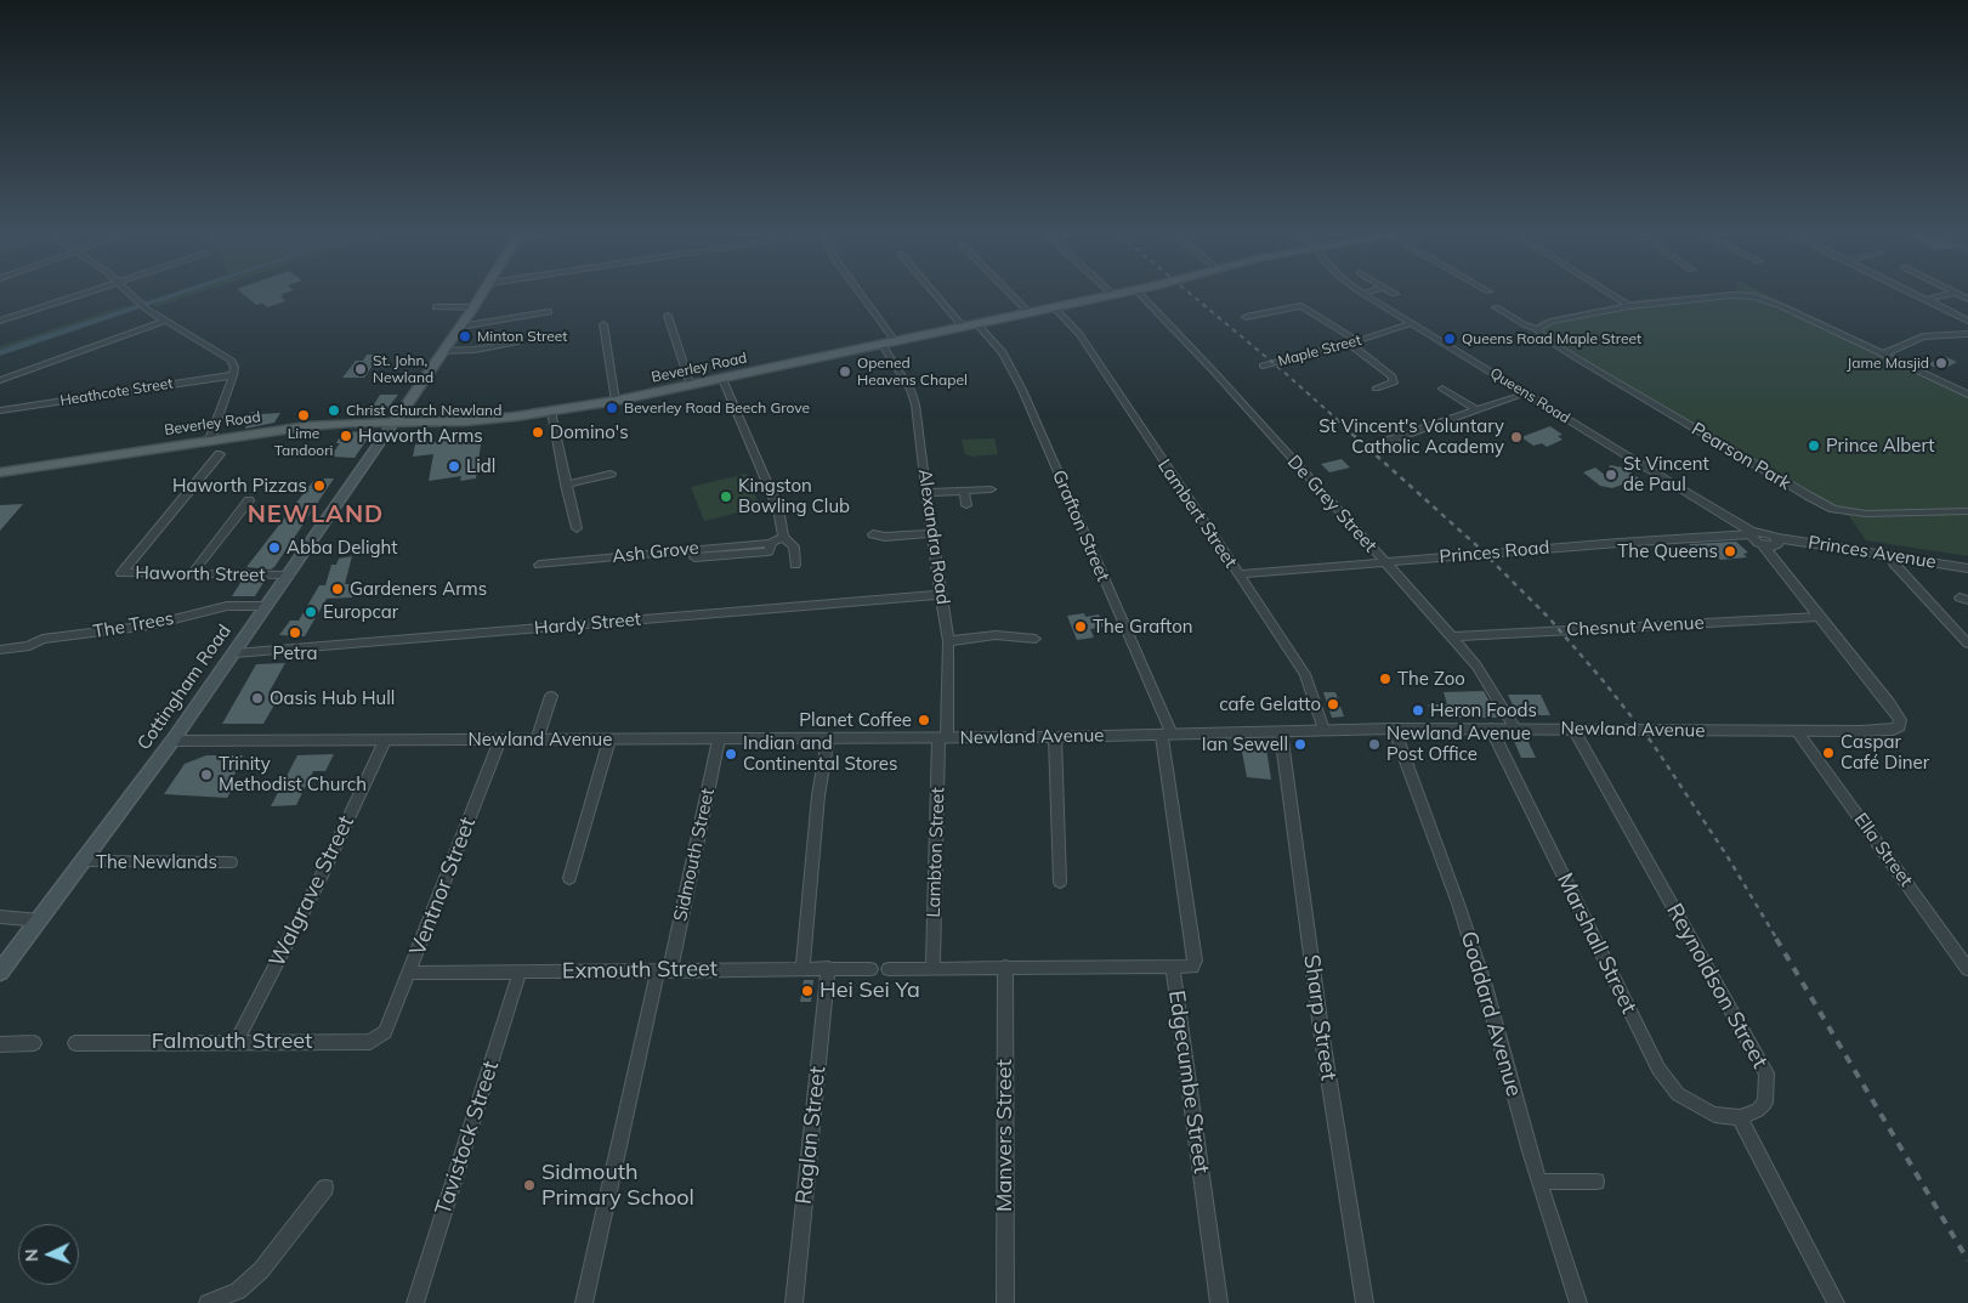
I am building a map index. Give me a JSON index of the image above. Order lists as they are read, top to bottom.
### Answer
{
  "streets": {
    "main road": ["Beverley Road", "Cottingham Road"],
    "street": [
      "Maple Street",
      "Heathcote Street",
      "Queens Road",
      "Pearson Park",
      "De Grey Street",
      "Lambert Street",
      "Grafton Street",
      "Alexandra Road",
      "Ash Grove",
      "Princes Road",
      "Princes Avenue",
      "Haworth Street",
      "Hardy Street",
      "The Trees",
      "Chesnut Avenue",
      "Newland Avenue",
      "Ella Street",
      "Lambton Street",
      "Sidmouth Street",
      "The Newlands",
      "Ventnor Street",
      "Walgrave Street",
      "Marshall Street",
      "Exmouth Street",
      "Reynoldson Street",
      "Goddard Avenue",
      "Sharp Street",
      "Falmouth Street",
      "Edgecumbe Street",
      "Raglan Street",
      "Manvers Street",
      "Tavistock Street"
    ]
  },
  "crossings": [
    ["Maple Street", "Queens Road"],
    ["Beverley Road", "Lambert Street"],
    ["Beverley Road", "Grafton Street"],
    ["Beverley Road", "Alexandra Road"],
    ["Beverley Road", "Cottingham Road"],
    ["Queens Road", "Princes Road"],
    ["Queens Road", "Princes Avenue"],
    ["De Grey Street", "Princes Road"],
    ["De Grey Street", "Chesnut Avenue"],
    ["De Grey Street", "Newland Avenue"],
    ["Lambert Street", "Princes Road"],
    ["Lambert Street", "Newland Avenue"],
    ["Grafton Street", "Newland Avenue"],
    ["Grafton Street", "Edgecumbe Street"],
    ["Alexandra Road", "Hardy Street"],
    ["Alexandra Road", "Newland Avenue"],
    ["Alexandra Road", "Lambton Street"],
    ["Princes Road", "Princes Avenue"],
    ["Haworth Street", "Cottingham Road"],
    ["Hardy Street", "Cottingham Road"],
    ["The Trees", "Cottingham Road"],
    ["Chesnut Avenue", "Newland Avenue"],
    ["Cottingham Road", "Newland Avenue"],
    ["Cottingham Road", "The Newlands"],
    ["Newland Avenue", "Ella Street"],
    ["Newland Avenue", "Lambton Street"],
    ["Newland Avenue", "Sidmouth Street"],
    ["Newland Avenue", "Ventnor Street"],
    ["Newland Avenue", "Walgrave Street"],
    ["Newland Avenue", "Marshall Street"],
    ["Newland Avenue", "Reynoldson Street"],
    ["Newland Avenue", "Goddard Avenue"],
    ["Newland Avenue", "Sharp Street"],
    ["Newland Avenue", "Edgecumbe Street"],
    ["Sidmouth Street", "Exmouth Street"],
    ["Ventnor Street", "Exmouth Street"],
    ["Ventnor Street", "Falmouth Street"],
    ["Walgrave Street", "Falmouth Street"],
    ["Marshall Street", "Reynoldson Street"],
    ["Exmouth Street", "Raglan Street"],
    ["Exmouth Street", "Tavistock Street"]
  ],
  "districts": ["NEWLAND"],
  "places": [
    "Minton Street",
    "Queens Road Maple Street",
    "Jame Masjid",
    "St. John, Newland",
    "Opened Heavens Chapel",
    "Beverley Road Beech Grove",
    "Christ Church Newland",
    "Lime Tandoori",
    "Domino's",
    "Haworth Arms",
    "St Vincent's Voluntary Catholic Academy",
    "Prince Albert",
    "Lidl",
    "St Vincent de Paul",
    "Haworth Pizzas",
    "Kingston Bowling Club",
    "Abba Delight",
    "The Queens",
    "Gardeners Arms",
    "Europcar",
    "The Grafton",
    "Petra",
    "The Zoo",
    "Oasis Hub Hull",
    "cafe Gelatto",
    "Heron Foods",
    "Planet Coffee",
    "Ian Sewell",
    "Newland Avenue Post Office",
    "Caspar Café Diner",
    "Indian and Continental Stores",
    "Trinity Methodist Church",
    "Hei Sei Ya",
    "Sidmouth Primary School"
  ],
  "north": "left"
}
